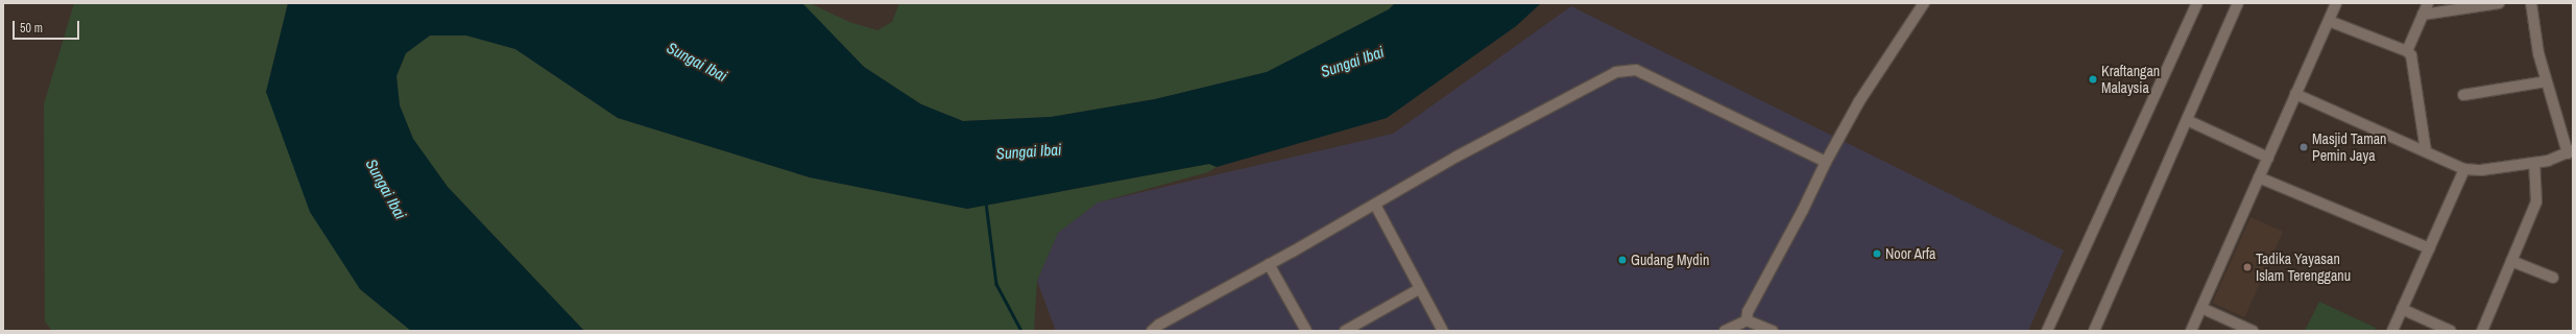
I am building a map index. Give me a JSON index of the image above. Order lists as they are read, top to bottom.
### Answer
{
  "water": ["Sungai Ibai"],
  "places": [
    "Kraftangan Malaysia",
    "Masjid Taman Pemin Jaya",
    "Noor Arfa",
    "Gudang Mydin",
    "Tadika Yayasan Islam Terengganu"
  ],
  "scale_bar": "50 m"
}
